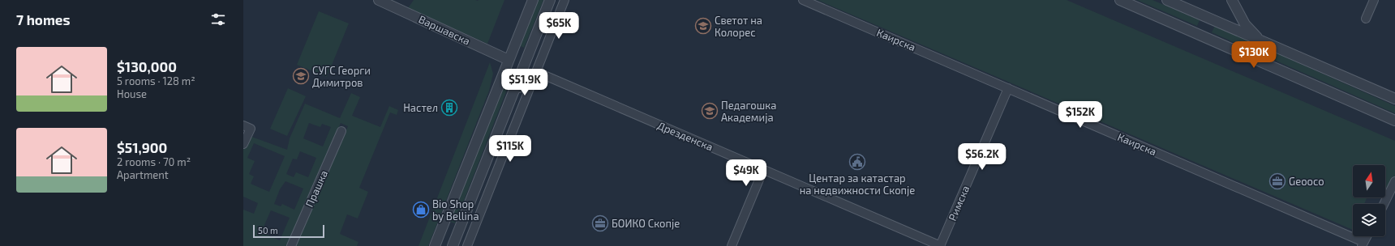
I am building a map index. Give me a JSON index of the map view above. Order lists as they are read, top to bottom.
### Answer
{
  "streets": {
    "street": [
      "Варшавска",
      "Каирска",
      "Дрезденска",
      "Прашка",
      "Римска"
    ]
  },
  "crossings": [
    ["Каирска", "Римска"],
    ["Дрезденска", "Римска"]
  ],
  "places": {
    "school or university": ["Светот на Колорес", "СУГС Георги Димитров", "Педагошка Академија"],
    "building": ["Настел"],
    "public building": ["Центар за катастар на недвижности Скопје"],
    "office": ["Geooco", "БОИКО Скопје"],
    "shop": ["Bio Shop by Bellina"]
  },
  "scale_bar": "50 m",
  "north": "top",
  "page": {
    "heading": "7 homes",
    "price": [
      "$65K",
      "$130K",
      "$51.9K",
      "$152K",
      "$115K",
      "$56.2K",
      "$49K"
    ],
    "list": [
      {
        "name": "$130,000",
        "note": "5 rooms · 128 m² · House"
      },
      {
        "name": "$51,900",
        "note": "2 rooms · 70 m² · Apartment"
      }
    ],
    "scale": "50 m"
  }
}
